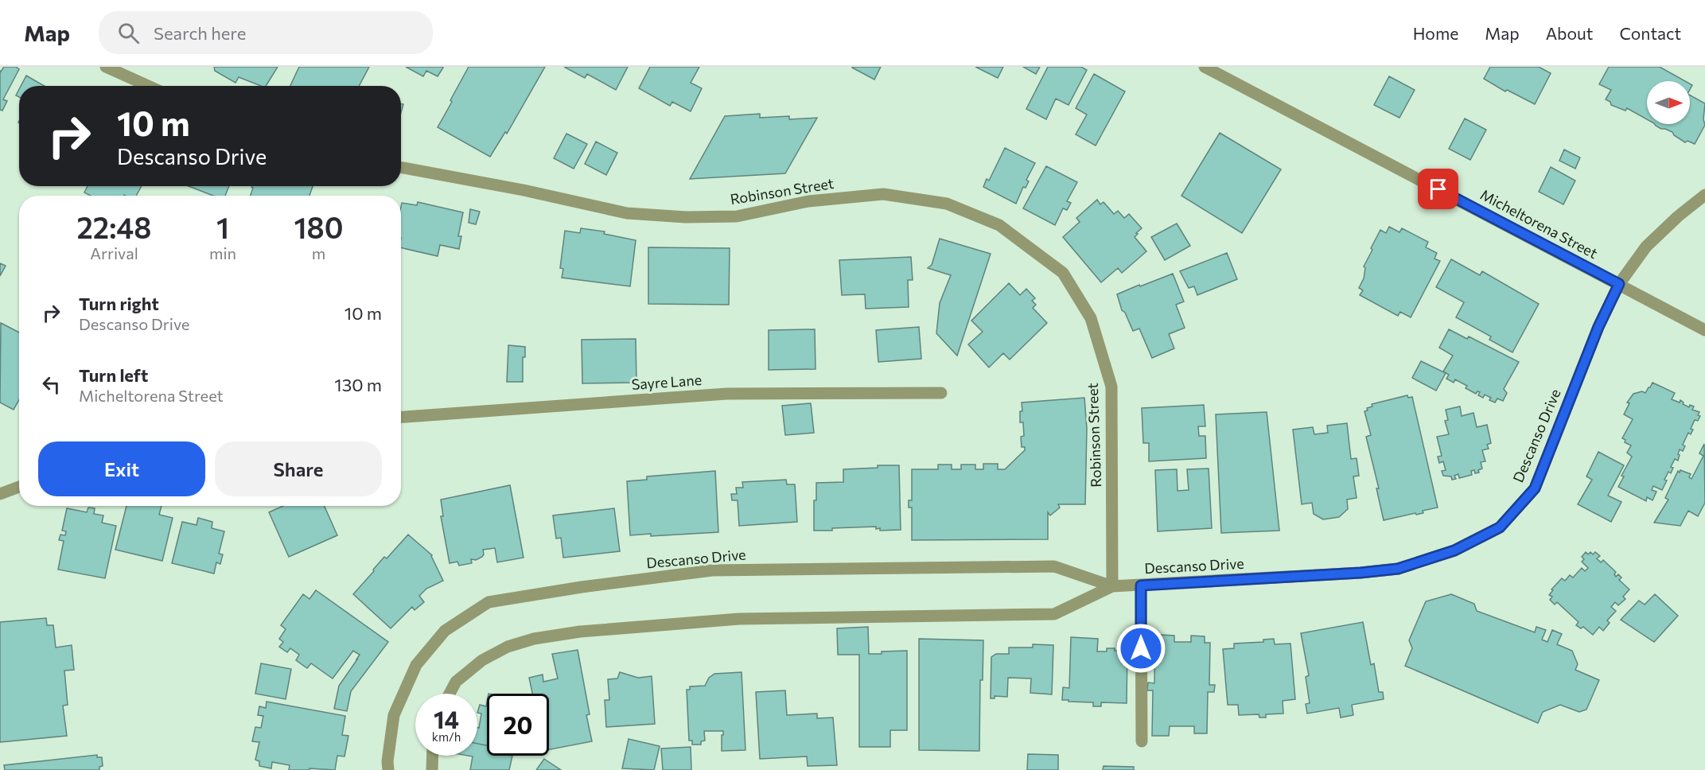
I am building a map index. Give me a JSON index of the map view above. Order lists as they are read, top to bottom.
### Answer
{
  "streets": {
    "street": [
      "Robinson Street",
      "Micheltorena Street",
      "Sayre Lane",
      "Descanso Drive"
    ]
  },
  "crossings": [
    ["Robinson Street", "Descanso Drive"],
    ["Micheltorena Street", "Descanso Drive"]
  ],
  "north": "right",
  "page": {
    "header": "Map",
    "search": "Search here",
    "nav": [
      "Home",
      "Map",
      "About",
      "Contact"
    ],
    "turn": ["10 m", "Descanso Drive"],
    "eta": [
      "22:48",
      "Arrival",
      "1",
      "min",
      "180",
      "m"
    ],
    "list": [
      {
        "name": "Turn right",
        "note": "Descanso Drive",
        "value": "10 m"
      },
      {
        "name": "Turn left",
        "note": "Micheltorena Street",
        "value": "130 m"
      }
    ],
    "buttons": ["Exit", "Share"],
    "speed": "14 km/h",
    "limit": "20"
  }
}
